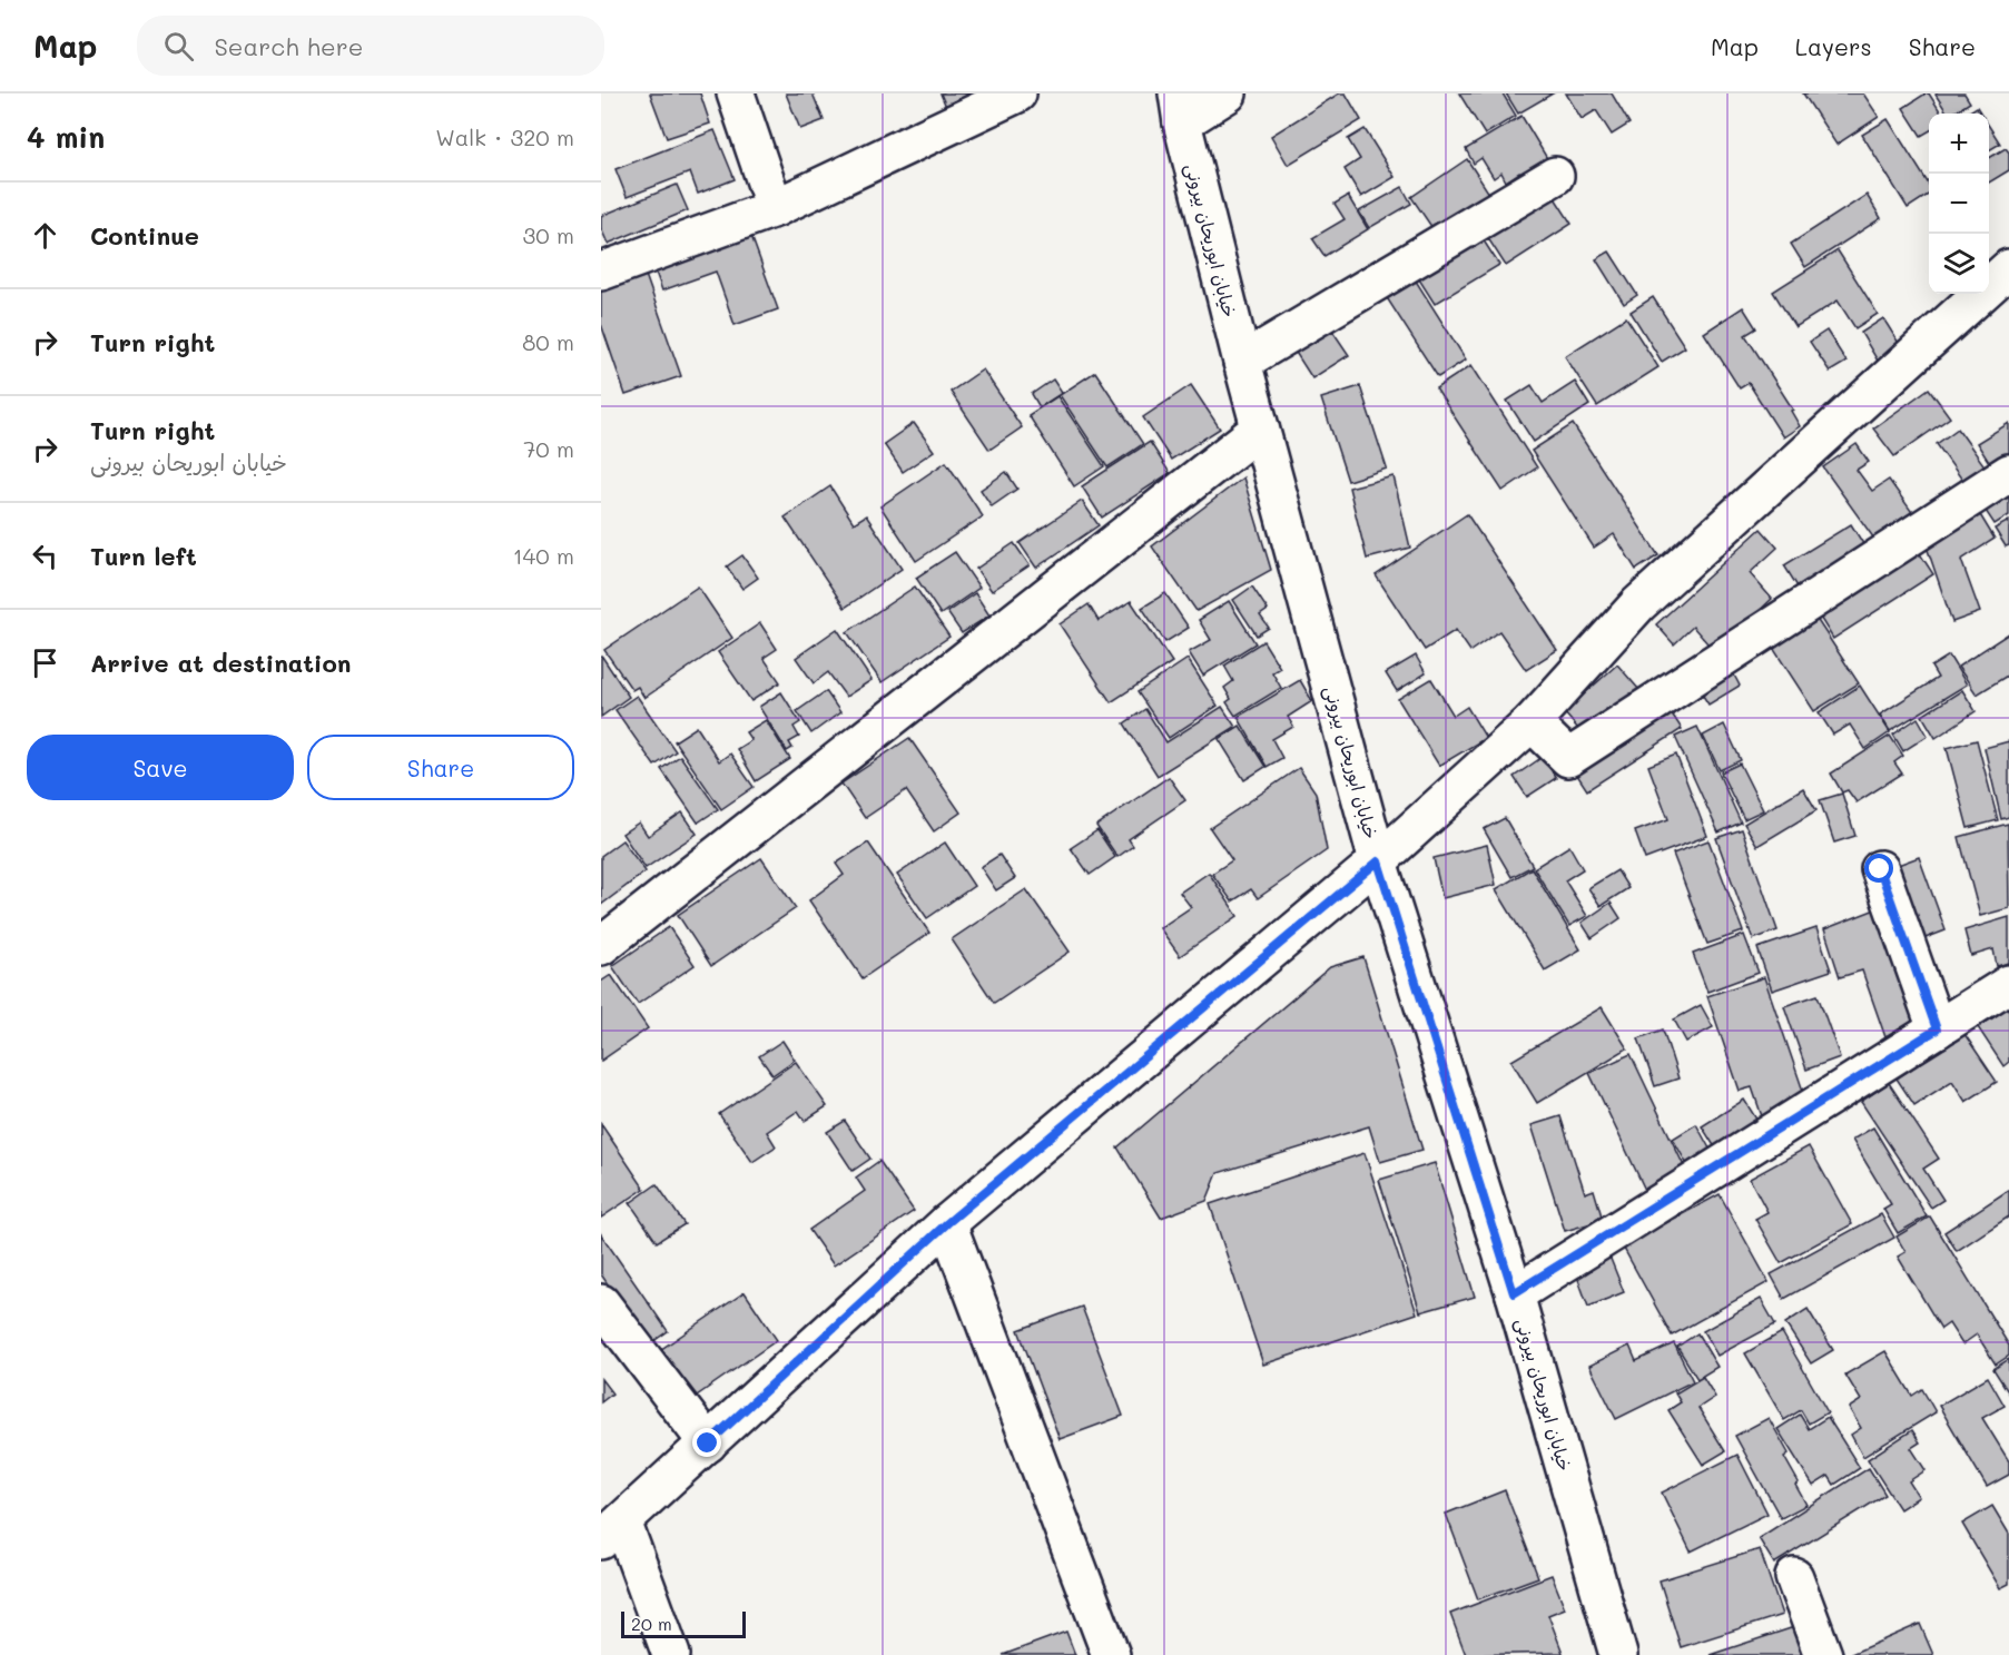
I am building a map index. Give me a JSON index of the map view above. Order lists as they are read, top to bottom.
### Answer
{
  "streets": {
    "street": ["خیابان ابوریحان بیرونی"]
  },
  "scale_bar": "20 m",
  "page": {
    "header": "Map",
    "search": "Search here",
    "nav": ["Map", "Layers", "Share"],
    "heading": ["4 min", "Walk · 320 m"],
    "map_buttons": ["+", "−"],
    "list": [
      ["Continue", "30 m"],
      ["Turn right", "80 m"],
      ["Turn right", "خیابان ابوریحان بیرونی", "70 m"],
      ["Turn left", "140 m"],
      "Arrive at destination"
    ],
    "buttons": ["Save", "Share"],
    "scale": "20 m"
  }
}
